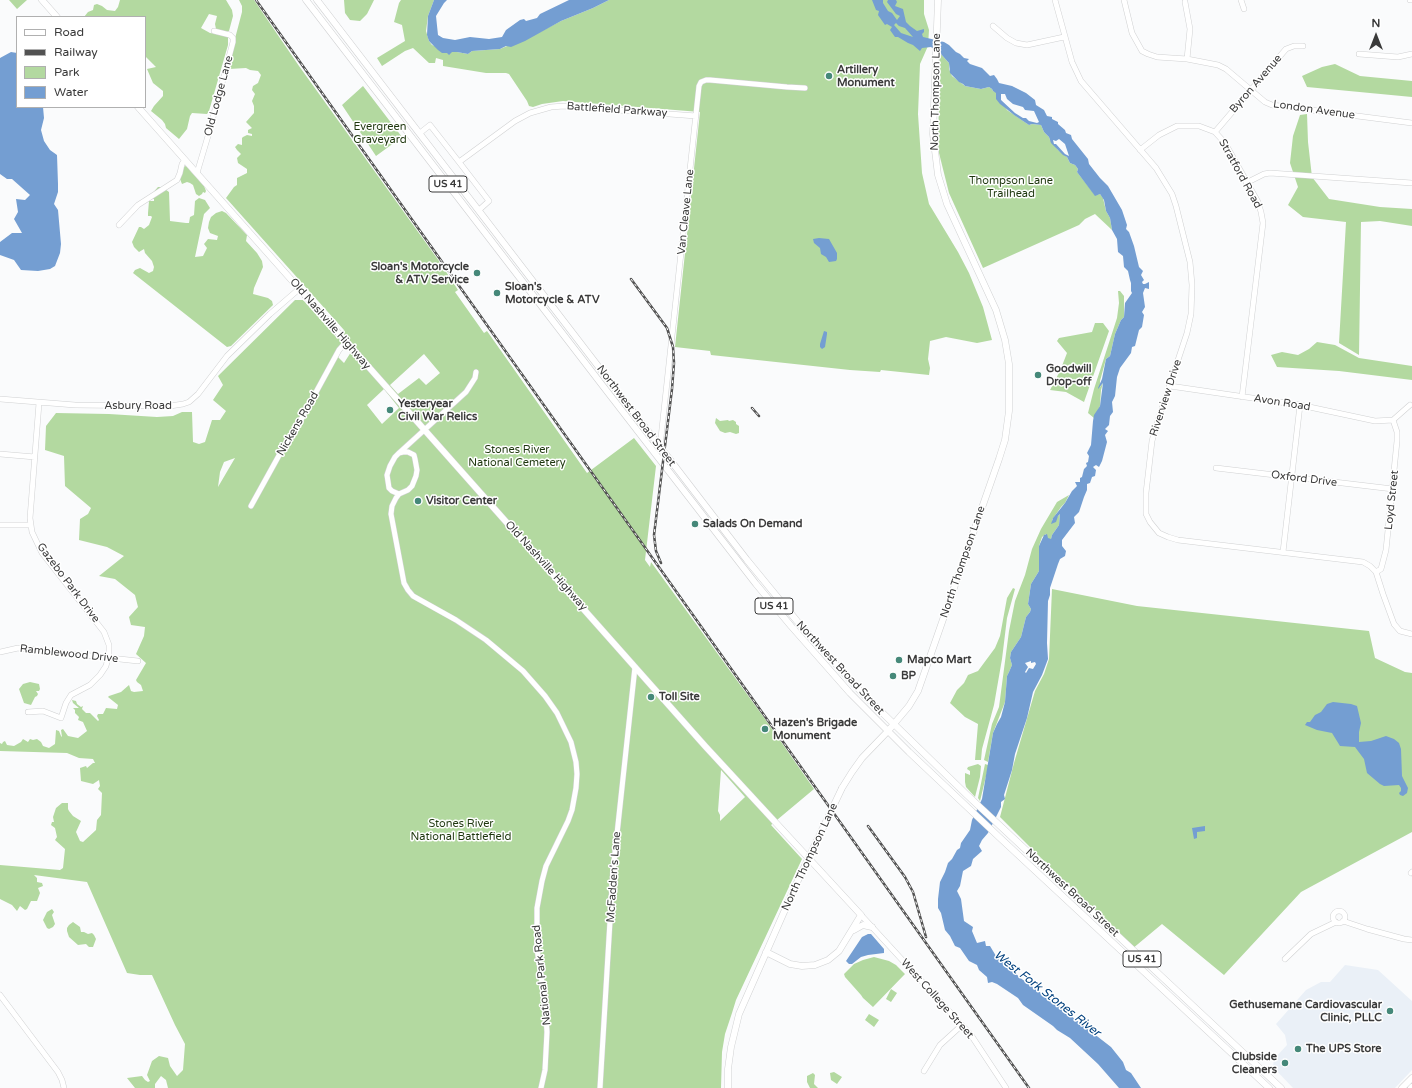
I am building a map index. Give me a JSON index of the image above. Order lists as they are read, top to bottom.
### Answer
{
  "streets": {
    "main road": [
      "North Thompson Lane",
      "US 41",
      "Old Nashville Highway",
      "Northwest Broad Street"
    ],
    "street": [
      "Byron Avenue",
      "Old Lodge Lane",
      "Battlefield Parkway",
      "London Avenue",
      "Stratford Road",
      "Van Cleave Lane",
      "Riverview Drive",
      "Avon Road",
      "Asbury Road",
      "Nickens Road",
      "Oxford Drive",
      "Loyd Street",
      "Gazebo Park Drive",
      "Ramblewood Drive",
      "McFadden's Lane",
      "National Park Road",
      "West College Street"
    ]
  },
  "crossings": [
    ["Byron Avenue", "London Avenue"],
    ["Byron Avenue", "Stratford Road"],
    ["North Thompson Lane", "Northwest Broad Street"],
    ["Old Lodge Lane", "Old Nashville Highway"],
    ["Battlefield Parkway", "Van Cleave Lane"],
    ["Stratford Road", "Riverview Drive"],
    ["Stratford Road", "Avon Road"],
    ["US 41", "Northwest Broad Street"],
    ["Van Cleave Lane", "Northwest Broad Street"],
    ["Old Nashville Highway", "Asbury Road"],
    ["Old Nashville Highway", "Nickens Road"],
    ["Old Nashville Highway", "McFadden's Lane"],
    ["Old Nashville Highway", "West College Street"],
    ["Riverview Drive", "Avon Road"],
    ["Riverview Drive", "Loyd Street"],
    ["Avon Road", "Loyd Street"],
    ["Asbury Road", "Gazebo Park Drive"],
    ["Oxford Drive", "Loyd Street"],
    ["Gazebo Park Drive", "Ramblewood Drive"]
  ],
  "water": ["West Fork Stones River"],
  "parks": [
    "Evergreen Graveyard",
    "Thompson Lane Trailhead",
    "Stones River National Cemetery",
    "Stones River National Battlefield"
  ],
  "places": [
    "Artillery Monument",
    "Sloan's Motorcycle & ATV Service",
    "Sloan's Motorcycle & ATV",
    "Goodwill Drop-off",
    "Yesteryear Civil War Relics",
    "Visitor Center",
    "Salads On Demand",
    "Mapco Mart",
    "BP",
    "Toll Site",
    "Hazen's Brigade Monument",
    "Gethusemane Cardiovascular Clinic, PLLC",
    "The UPS Store",
    "Clubside Cleaners"
  ],
  "legend": [
    "Road",
    "Railway",
    "Park",
    "Water"
  ],
  "north": "top"
}
